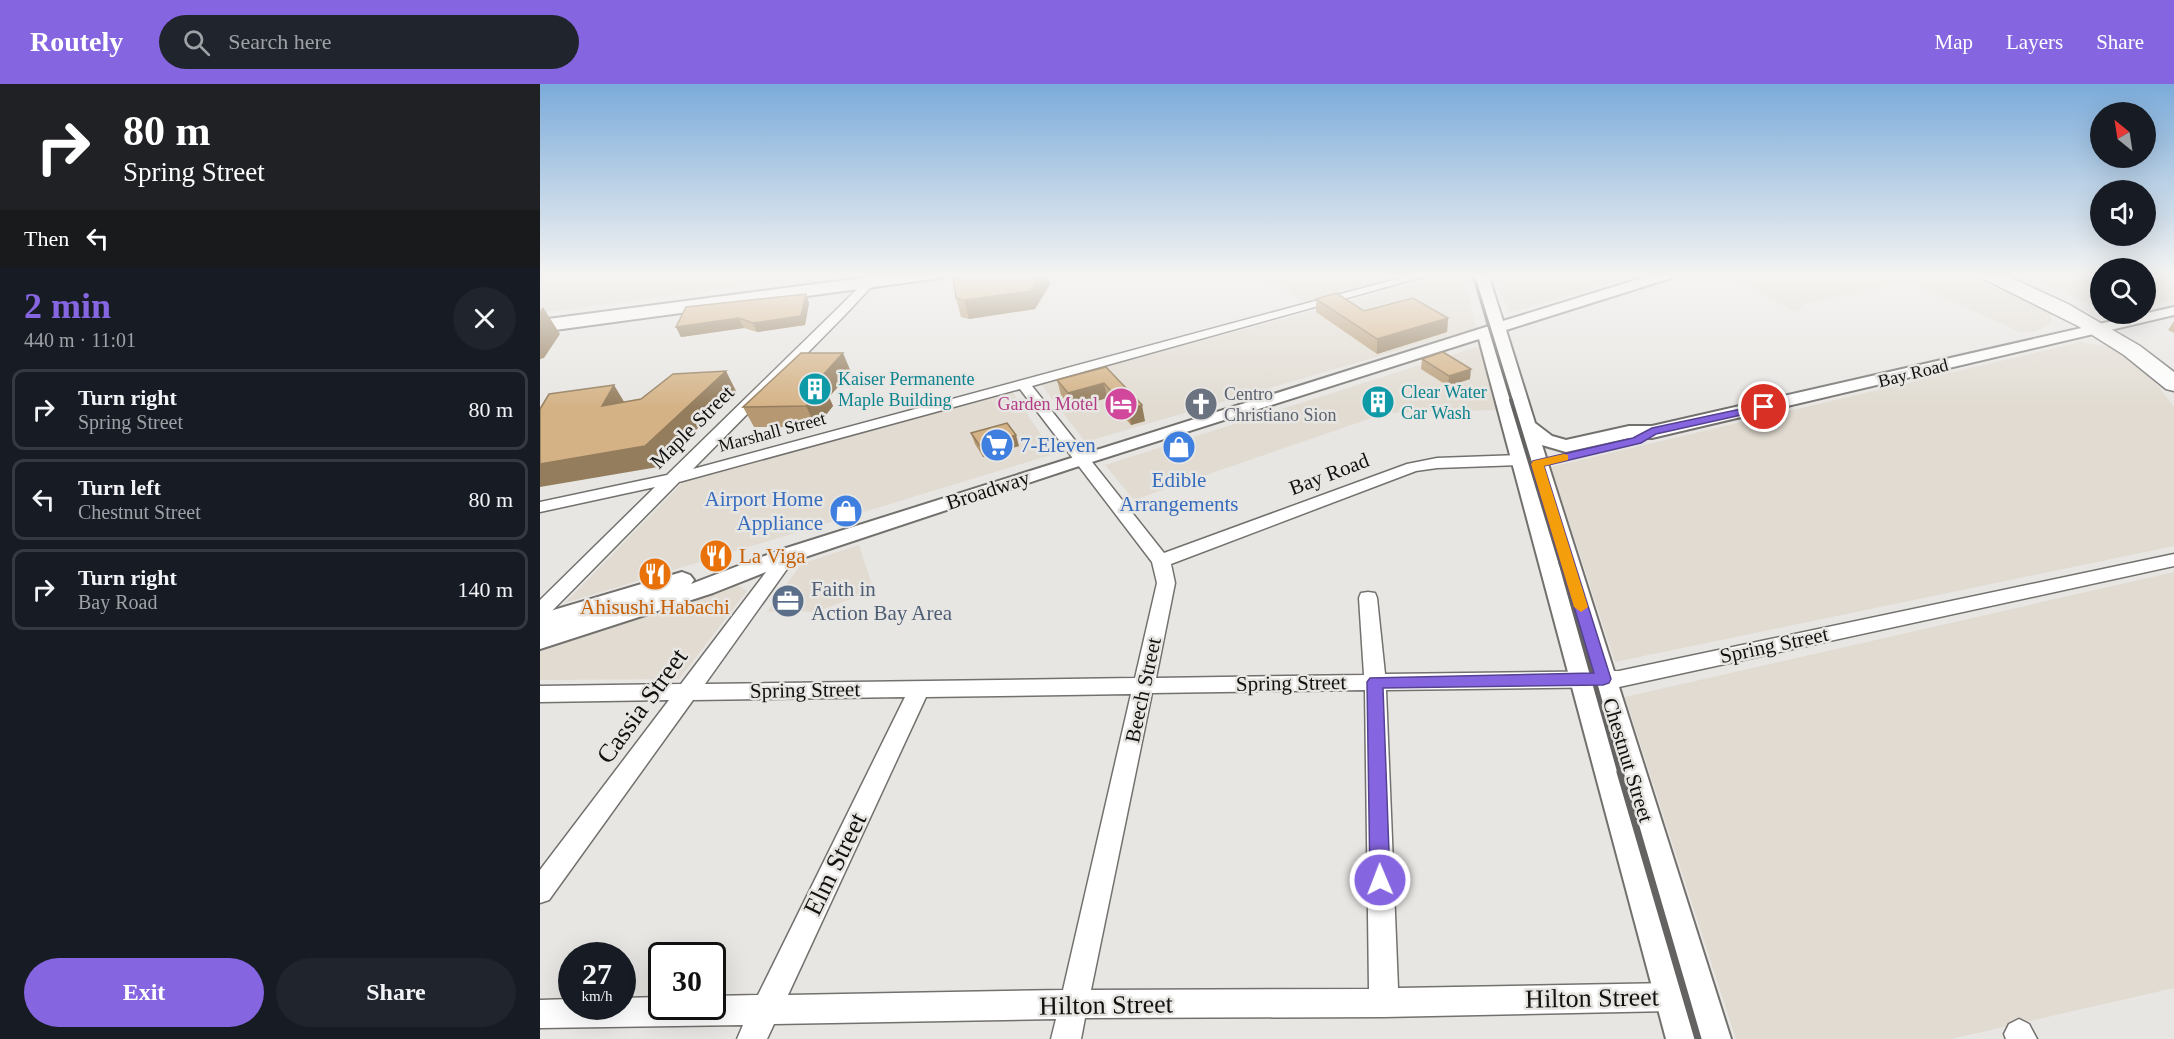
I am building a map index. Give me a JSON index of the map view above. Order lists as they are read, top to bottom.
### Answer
{
  "streets": {
    "street": [
      "Bay Road",
      "Maple Street",
      "Marshall Street",
      "Broadway",
      "Spring Street",
      "Beech Street",
      "Cassia Street",
      "Chestnut Street",
      "Elm Street",
      "Hilton Street"
    ]
  },
  "crossings": [
    ["Bay Road", "Beech Street"],
    ["Bay Road", "Chestnut Street"],
    ["Maple Street", "Marshall Street"],
    ["Broadway", "Cassia Street"],
    ["Broadway", "Chestnut Street"],
    ["Spring Street", "Beech Street"],
    ["Spring Street", "Cassia Street"],
    ["Spring Street", "Chestnut Street"],
    ["Spring Street", "Elm Street"],
    ["Beech Street", "Hilton Street"],
    ["Chestnut Street", "Hilton Street"],
    ["Elm Street", "Hilton Street"]
  ],
  "places": {
    "building": ["Kaiser Permanente Maple Building", "Clear Water Car Wash"],
    "hotel": ["Garden Motel"],
    "church": ["Centro Christiano Sion"],
    "supermarket": ["7-Eleven"],
    "shop": ["Edible Arrangements", "Airport Home Appliance"],
    "restaurant": ["La Viga", "Ahisushi Habachi"],
    "office": ["Faith in Action Bay Area"]
  },
  "north": "top left",
  "page": {
    "header": "Routely",
    "search": "Search here",
    "nav": ["Map", "Layers", "Share"],
    "turn": ["80 m", "Spring Street"],
    "then": "Then",
    "heading": ["2 min", "440 m · 11:01"],
    "list": [
      {
        "name": "Turn right",
        "note": "Spring Street",
        "value": "80 m"
      },
      {
        "name": "Turn left",
        "note": "Chestnut Street",
        "value": "80 m"
      },
      {
        "name": "Turn right",
        "note": "Bay Road",
        "value": "140 m"
      }
    ],
    "speed": "27 km/h",
    "limit": "30",
    "buttons": ["Exit", "Share"]
  }
}
